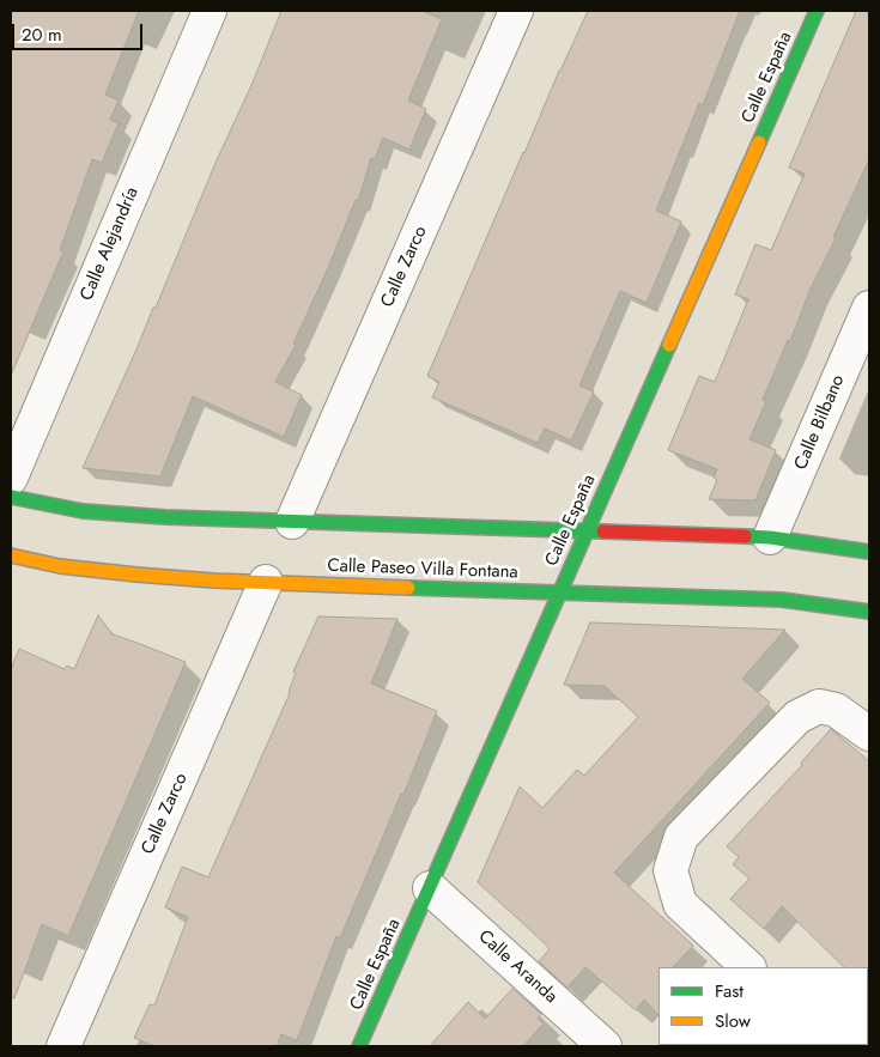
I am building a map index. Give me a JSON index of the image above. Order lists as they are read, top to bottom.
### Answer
{
  "streets": {
    "street": [
      "Calle España",
      "Calle Alejandría",
      "Calle Zarco",
      "Calle Bilbano",
      "Calle Paseo Villa Fontana",
      "Calle Aranda"
    ]
  },
  "crossings": [
    ["Calle España", "Calle Paseo Villa Fontana"],
    ["Calle España", "Calle Aranda"],
    ["Calle Zarco", "Calle Paseo Villa Fontana"]
  ],
  "legend": ["Fast", "Slow"],
  "scale_bar": "20 m"
}
